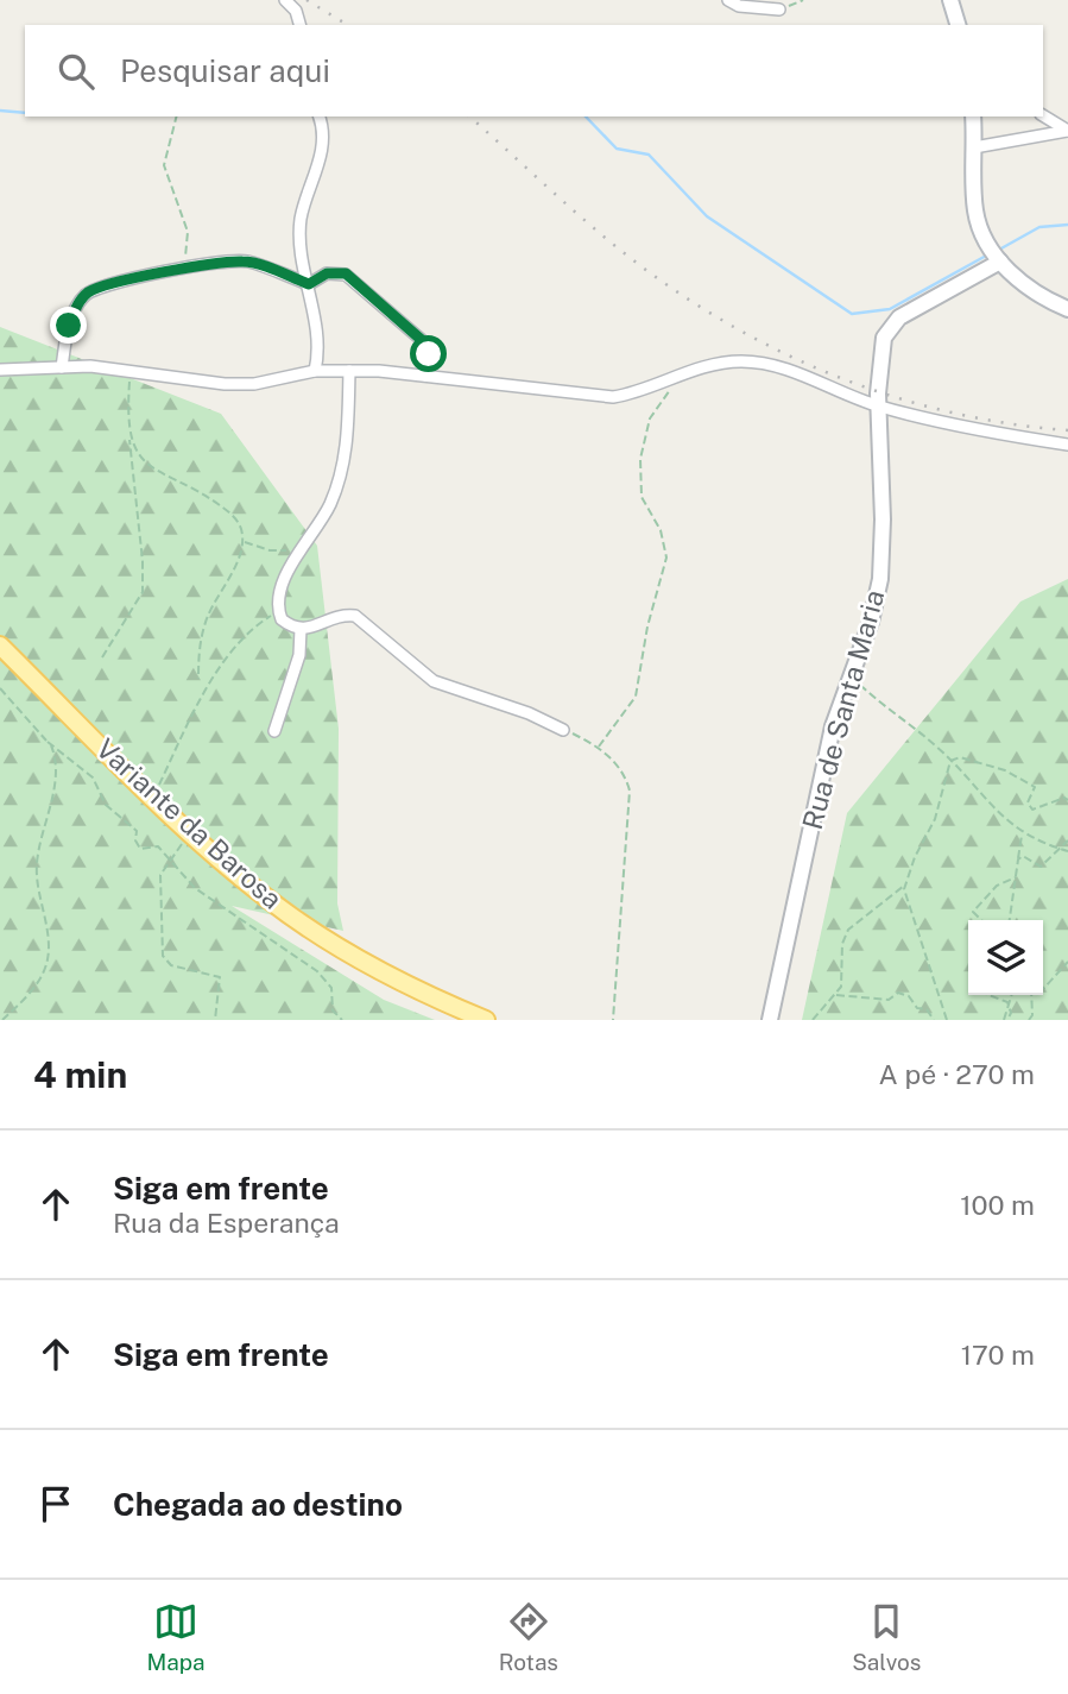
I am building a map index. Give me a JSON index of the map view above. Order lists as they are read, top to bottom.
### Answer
{
  "streets": {
    "main road": ["Variante da Barosa"],
    "street": ["Rua de Santa Maria"]
  },
  "page": {
    "search": "Pesquisar aqui",
    "heading": ["4 min", "A pé · 270 m"],
    "list": [
      ["Siga em frente", "Rua da Esperança", "100 m"],
      ["Siga em frente", "170 m"],
      "Chegada ao destino"
    ],
    "nav": ["Mapa", "Rotas", "Salvos"]
  }
}
